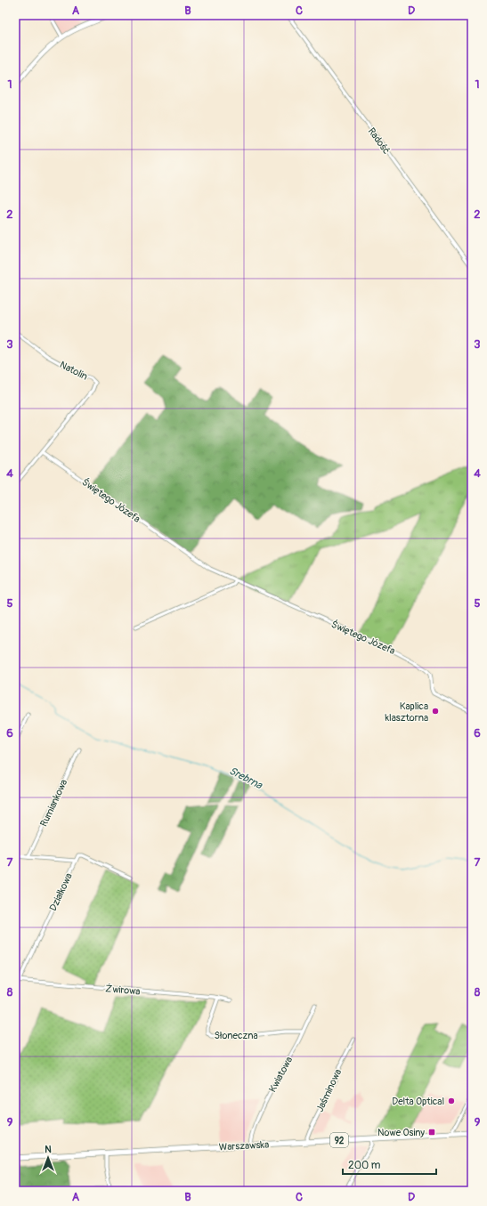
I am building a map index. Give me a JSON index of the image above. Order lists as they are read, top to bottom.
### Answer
{
  "streets": {
    "main road": ["92", "Warszawska"],
    "street": [
      "Radość",
      "Natolin",
      "Świętego Józefa",
      "Rumiankowa",
      "Działkowa",
      "Żwirowa",
      "Słoneczna",
      "Kwiatowa",
      "Jaśminowa"
    ]
  },
  "crossings": [
    ["Natolin", "Świętego Józefa"],
    ["Działkowa", "Żwirowa"],
    ["Żwirowa", "Słoneczna"],
    ["Słoneczna", "Kwiatowa"],
    ["Kwiatowa", "Warszawska"],
    ["Jaśminowa", "Warszawska"]
  ],
  "water": ["Srebrna"],
  "places": {
    "other": ["Kaplica klasztorna", "Delta Optical"],
    "transit": ["Nowe Osiny"]
  },
  "scale_bar": "200 m",
  "north": "top",
  "grid": {
    "columns": [
      "A",
      "B",
      "C",
      "D"
    ],
    "rows": [
      "1",
      "2",
      "3",
      "4",
      "5",
      "6",
      "7",
      "8",
      "9"
    ]
  }
}
